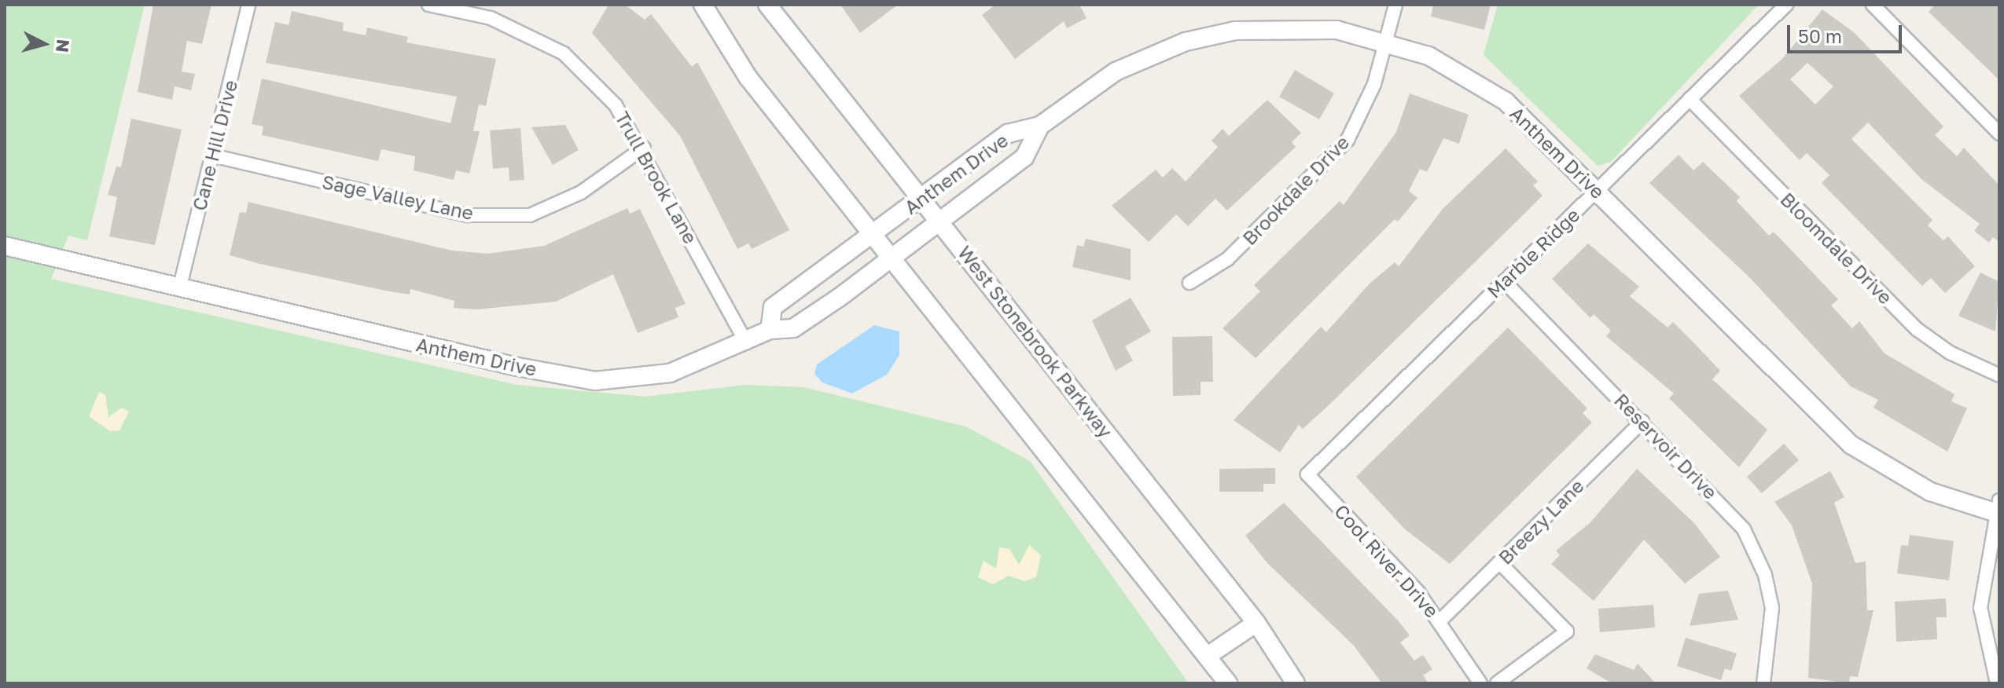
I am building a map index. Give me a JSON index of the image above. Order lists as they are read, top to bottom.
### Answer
{
  "streets": {
    "street": [
      "Cane Hill Drive",
      "Anthem Drive",
      "Trull Brook Lane",
      "Brookdale Drive",
      "Sage Valley Lane",
      "Bloomdale Drive",
      "Marble Ridge",
      "West Stonebrook Parkway",
      "Reservoir Drive",
      "Breezy Lane",
      "Cool River Drive"
    ]
  },
  "crossings": [
    ["Cane Hill Drive", "Anthem Drive"],
    ["Cane Hill Drive", "Sage Valley Lane"],
    ["Anthem Drive", "Trull Brook Lane"],
    ["Anthem Drive", "Brookdale Drive"],
    ["Anthem Drive", "Marble Ridge"],
    ["Anthem Drive", "West Stonebrook Parkway"],
    ["Trull Brook Lane", "Sage Valley Lane"],
    ["Bloomdale Drive", "Marble Ridge"],
    ["Marble Ridge", "Reservoir Drive"],
    ["Marble Ridge", "Cool River Drive"],
    ["Reservoir Drive", "Breezy Lane"],
    ["Breezy Lane", "Cool River Drive"]
  ],
  "scale_bar": "50 m",
  "north": "right"
}
